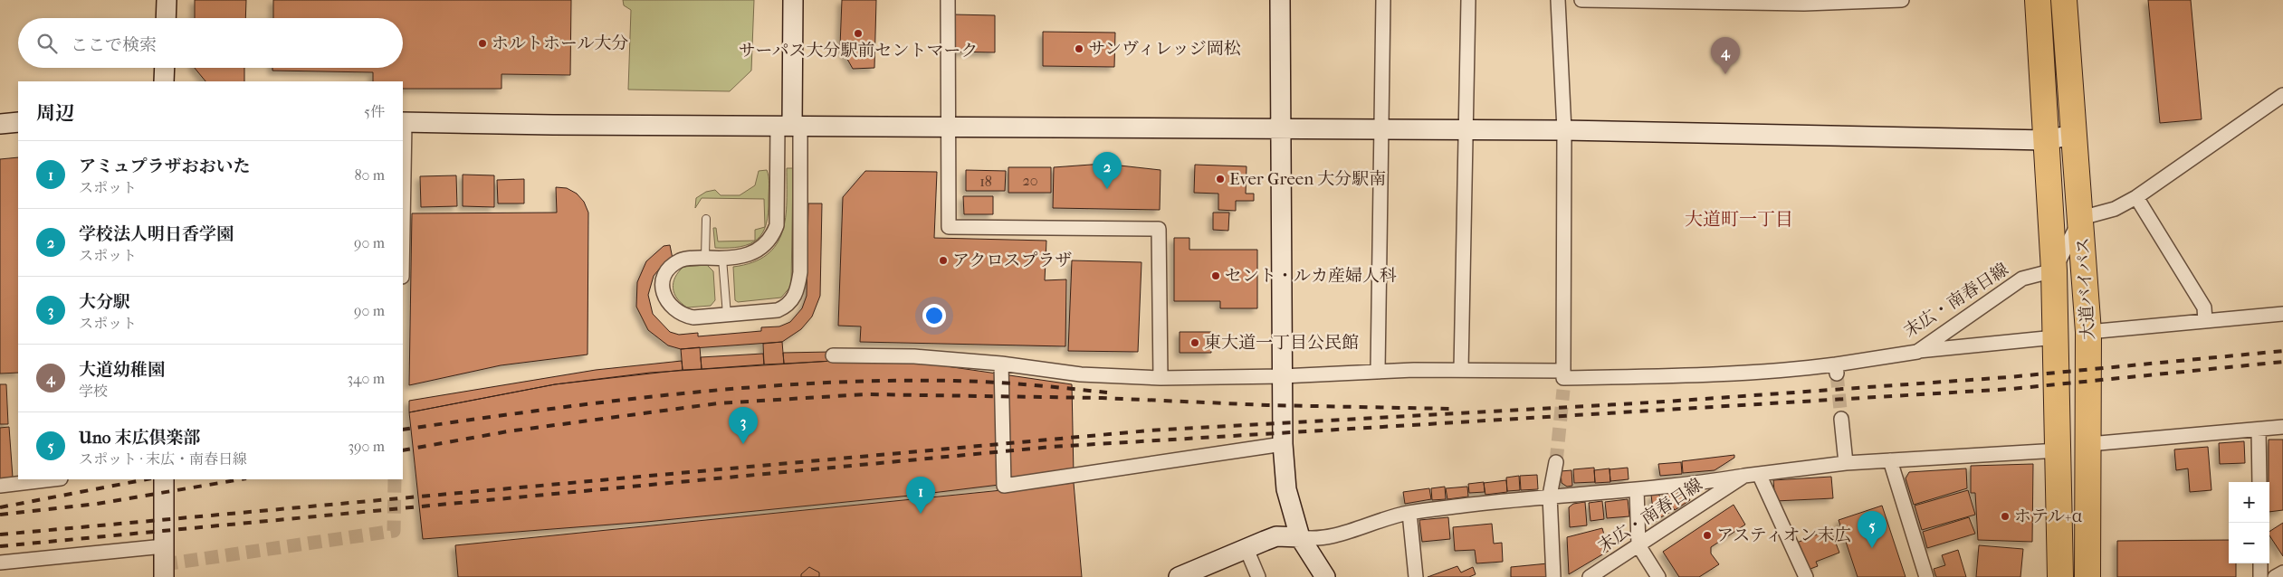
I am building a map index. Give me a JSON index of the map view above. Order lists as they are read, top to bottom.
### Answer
{
  "streets": {
    "highway": ["大道バイパス"],
    "street": ["末広・南春日線"]
  },
  "crossings": [
    ["大道バイパス", "末広・南春日線"]
  ],
  "districts": ["大道町一丁目"],
  "places": [
    "サーパス大分駅前セントマーク",
    "ホルトホール大分",
    "サンヴィレッジ岡松",
    "Ever Green 大分駅南",
    "アクロスプラザ",
    "セント・ルカ産婦人科",
    "東大道一丁目公民館",
    "ホテル+α",
    "アスティオン末広"
  ],
  "house_numbers": ["20", "18"],
  "page": {
    "search": "ここで検索",
    "pins": [
      "4",
      "2",
      "3",
      "1",
      "5"
    ],
    "heading": ["周辺", "5件"],
    "list": [
      {
        "mark": "1",
        "name": "アミュプラザおおいた",
        "note": "スポット",
        "value": "80 m"
      },
      {
        "mark": "2",
        "name": "学校法人明日香学園",
        "note": "スポット",
        "value": "90 m"
      },
      {
        "mark": "3",
        "name": "大分駅",
        "note": "スポット",
        "value": "90 m"
      },
      {
        "mark": "4",
        "name": "大道幼稚園",
        "note": "学校",
        "value": "340 m"
      },
      {
        "mark": "5",
        "name": "Uno 末広倶楽部",
        "note": "スポット · 末広・南春日線",
        "value": "390 m"
      }
    ],
    "map_buttons": ["+", "−"]
  }
}
